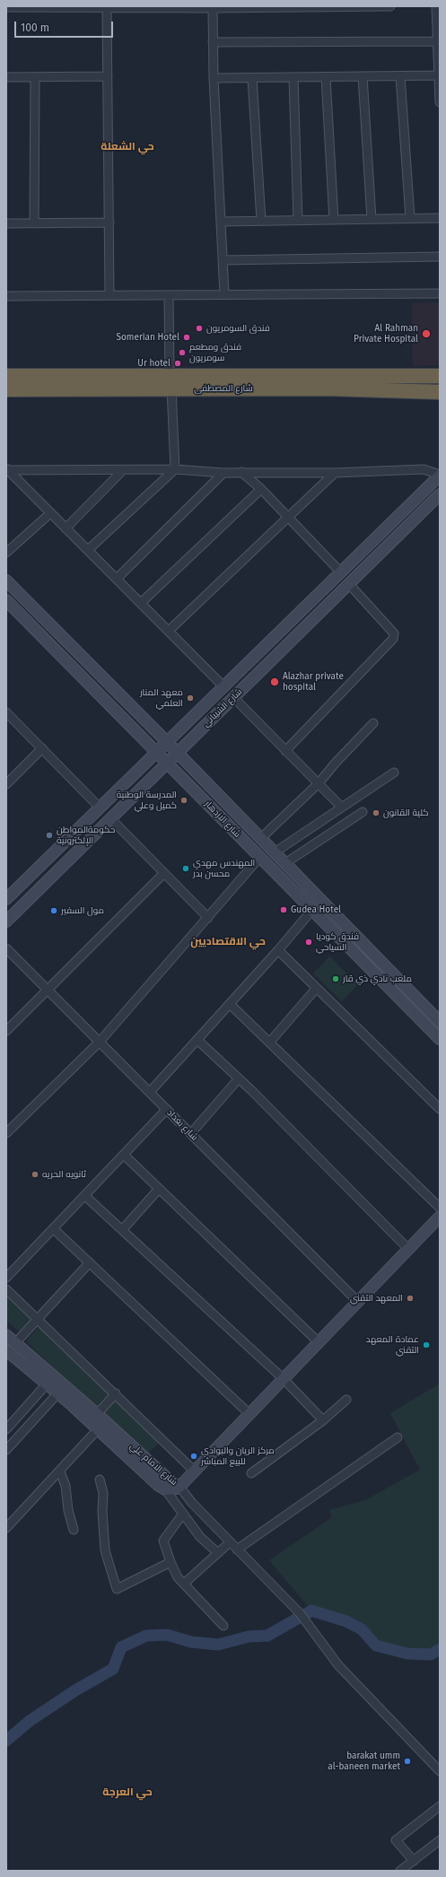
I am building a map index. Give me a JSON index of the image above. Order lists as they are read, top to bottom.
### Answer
{
  "streets": {
    "highway": ["شارع المصطفى"],
    "main road": ["شارع الشيباني", "شارع الازدهار", "شارع الامام علي"],
    "street": ["شارع بغداد"]
  },
  "crossings": [
    ["شارع الشيباني", "شارع الازدهار"]
  ],
  "districts": ["حي الشعلة", "حي الاقتصاديين", "حي العرجة"],
  "places": [
    "فندق السومريون",
    "Al Rahman Private Hospital",
    "Somerian Hotel",
    "فندق ومطعم سومريون",
    "Ur hotel",
    "Alazhar private hospital",
    "معهد المنار العلمي",
    "المدرسة الوطنية كميل وعلي",
    "كلية القانون",
    "حكومةالمواطن الإلكترونية",
    "المهندس مهدي محسن بدر",
    "Gudea Hotel",
    "مول السفير",
    "فندق كوديا السياحي",
    "ملعب نادي ذي قار",
    "ثانويه الحريه",
    "المعهد التقني",
    "عمادة المعهد التقني",
    "مركز الريان والبوادي للبيع المباشر",
    "barakat umm al-baneen market"
  ],
  "scale_bar": "100 m"
}
